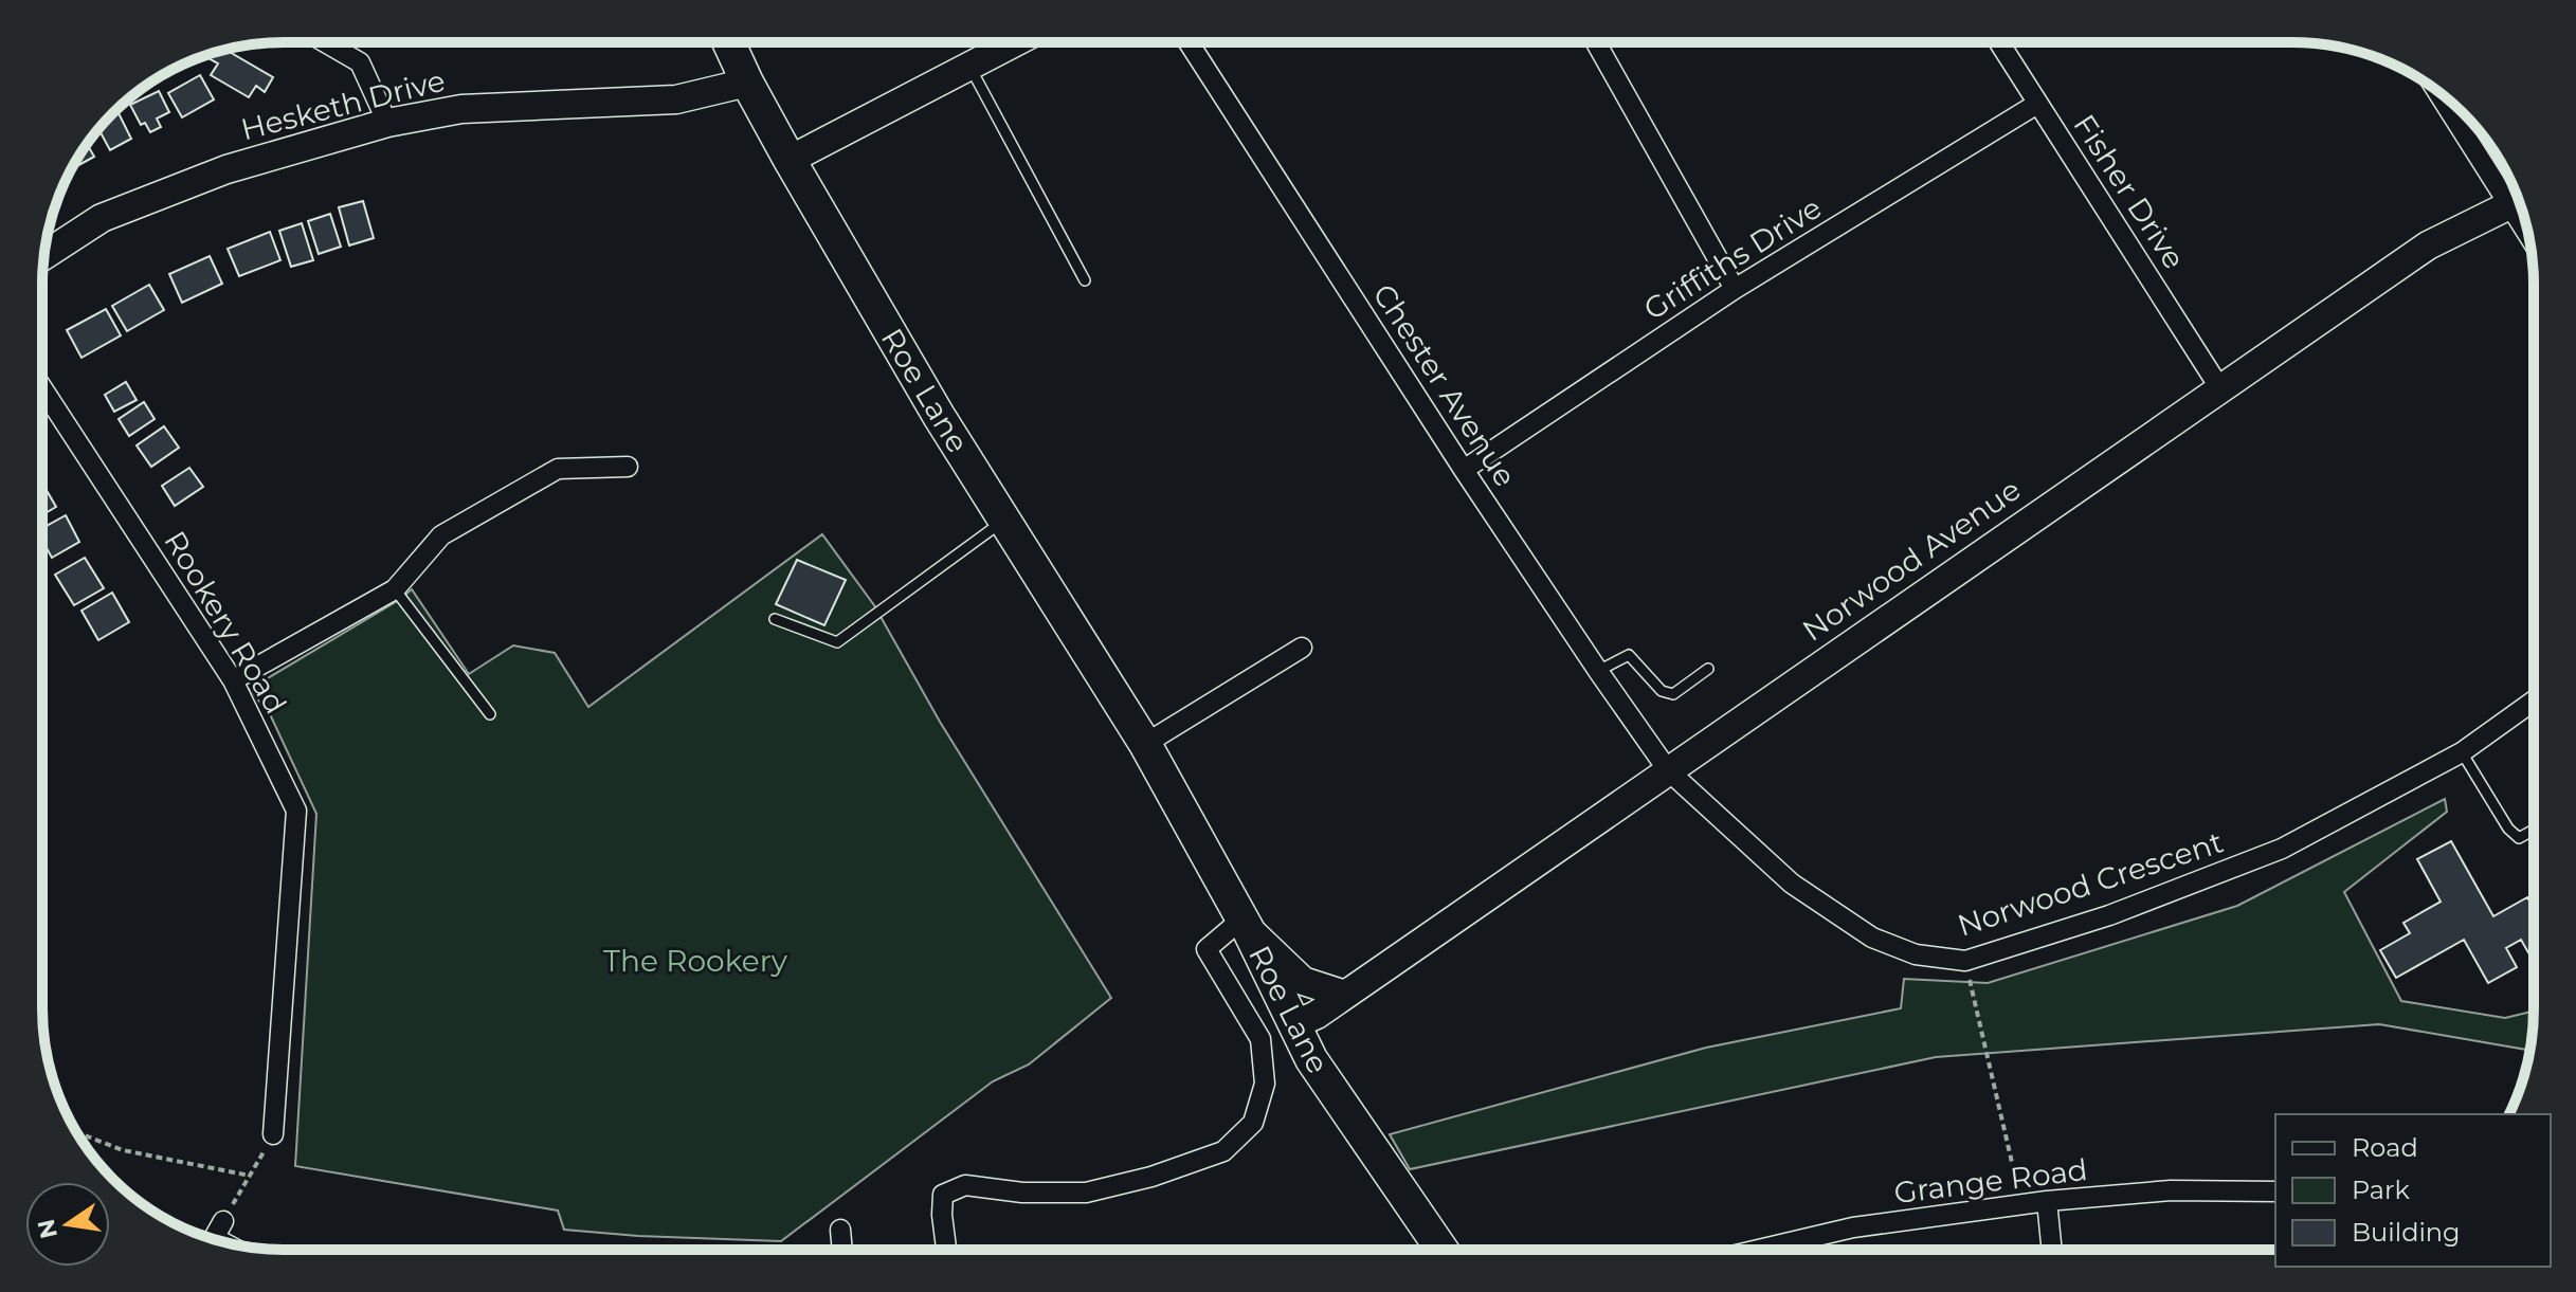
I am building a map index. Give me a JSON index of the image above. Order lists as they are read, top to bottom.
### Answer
{
  "streets": {
    "main road": ["Hesketh Drive", "Roe Lane", "Norwood Avenue"],
    "street": [
      "Fisher Drive",
      "Griffiths Drive",
      "Chester Avenue",
      "Rookery Road",
      "Norwood Crescent",
      "Grange Road"
    ]
  },
  "crossings": [
    ["Hesketh Drive", "Roe Lane"],
    ["Fisher Drive", "Griffiths Drive"],
    ["Fisher Drive", "Norwood Avenue"],
    ["Griffiths Drive", "Chester Avenue"],
    ["Chester Avenue", "Norwood Avenue"],
    ["Chester Avenue", "Norwood Crescent"],
    ["Roe Lane", "Norwood Avenue"],
    ["Norwood Avenue", "Norwood Crescent"]
  ],
  "parks": ["The Rookery"],
  "legend": ["Road", "Park", "Building"],
  "north": "left"
}
